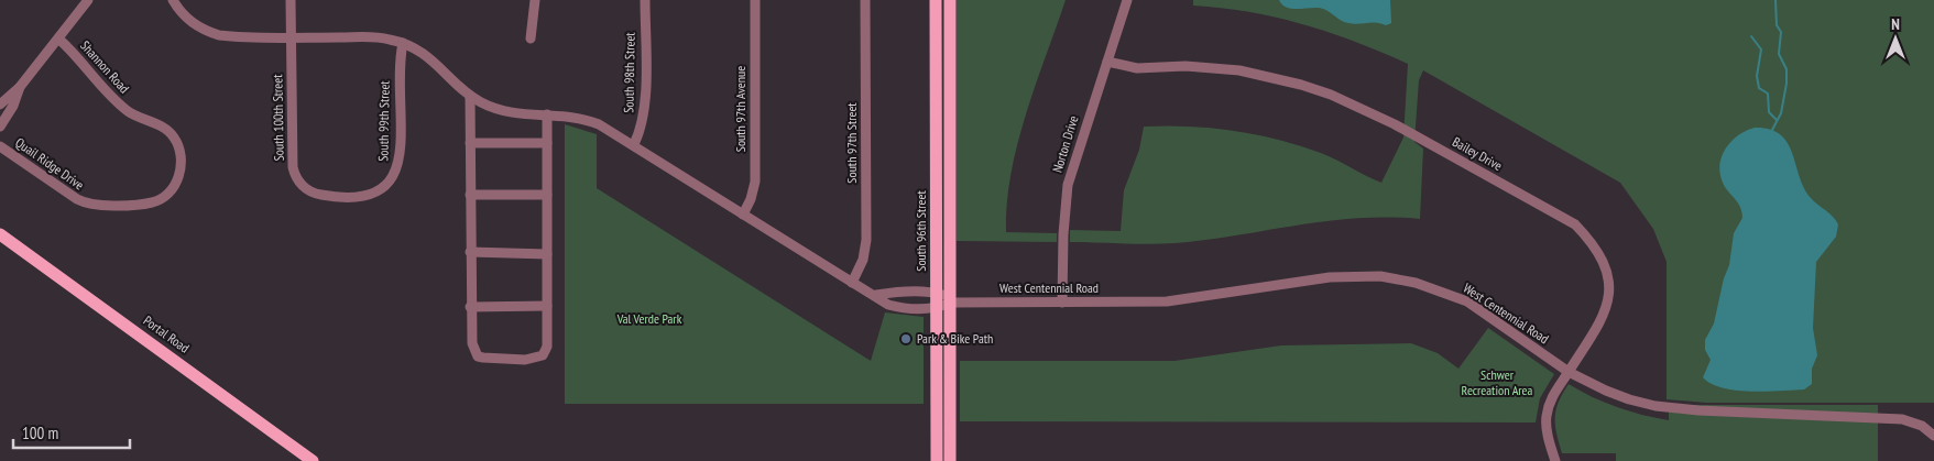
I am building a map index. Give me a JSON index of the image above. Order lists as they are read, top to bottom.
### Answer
{
  "streets": {
    "main road": ["South 96th Street", "Portal Road"],
    "street": [
      "Shannon Road",
      "South 98th Street",
      "South 97th Avenue",
      "South 100th Street",
      "South 99th Street",
      "South 97th Street",
      "Norton Drive",
      "Bailey Drive",
      "Quail Ridge Drive",
      "West Centennial Road"
    ]
  },
  "crossings": [
    ["Shannon Road", "Quail Ridge Drive"],
    ["South 98th Street", "West Centennial Road"],
    ["South 97th Avenue", "West Centennial Road"],
    ["South 100th Street", "South 99th Street"],
    ["South 100th Street", "West Centennial Road"],
    ["South 99th Street", "West Centennial Road"],
    ["South 97th Street", "West Centennial Road"],
    ["Norton Drive", "Bailey Drive"],
    ["Norton Drive", "West Centennial Road"],
    ["Bailey Drive", "West Centennial Road"],
    ["South 96th Street", "West Centennial Road"]
  ],
  "parks": ["Val Verde Park", "Schwer Recreation Area"],
  "places": ["Park & Bike Path"],
  "scale_bar": "100 m",
  "north": "top"
}
